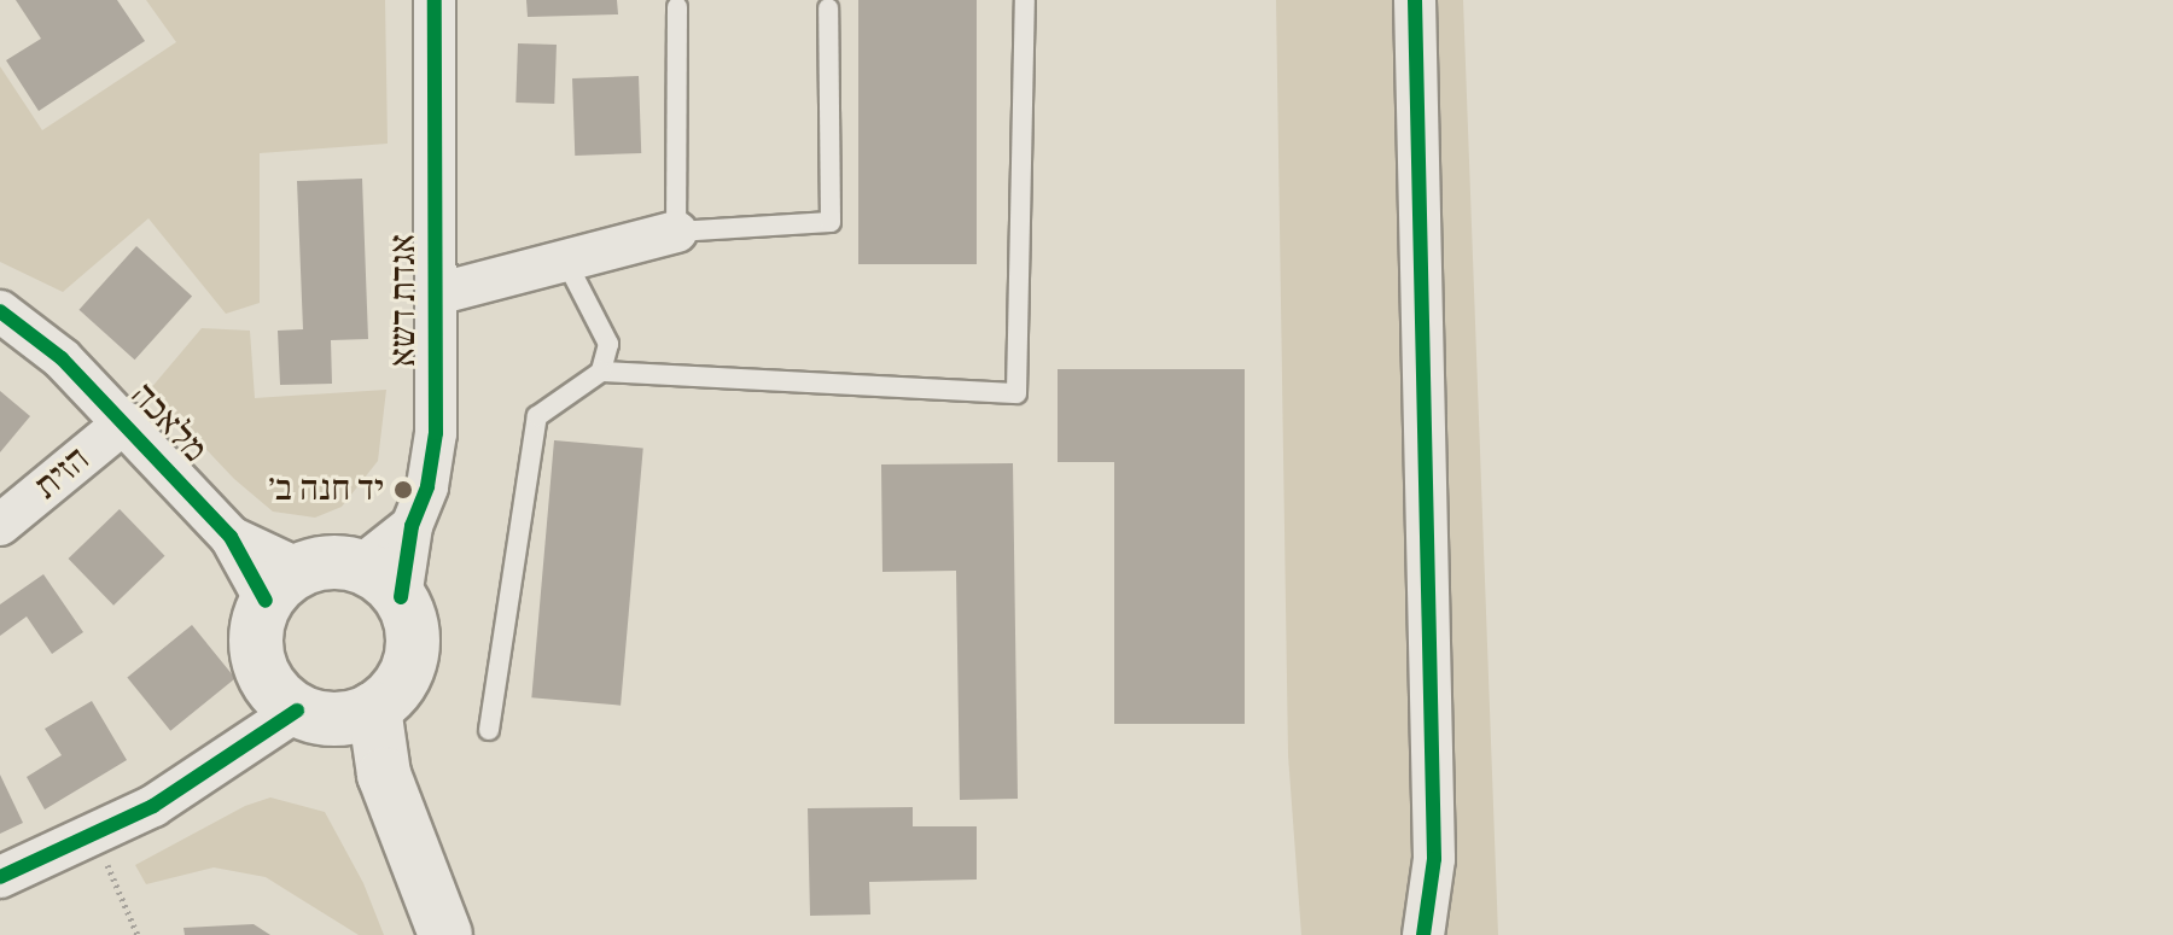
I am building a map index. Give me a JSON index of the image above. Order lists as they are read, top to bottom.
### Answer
{
  "streets": {
    "street": ["אגדת דשא", "מלאכה", "הזית"]
  },
  "crossings": [
    ["אגדת דשא", "מלאכה"],
    ["מלאכה", "הזית"]
  ],
  "places": ["יד חנה ב׳"]
}
